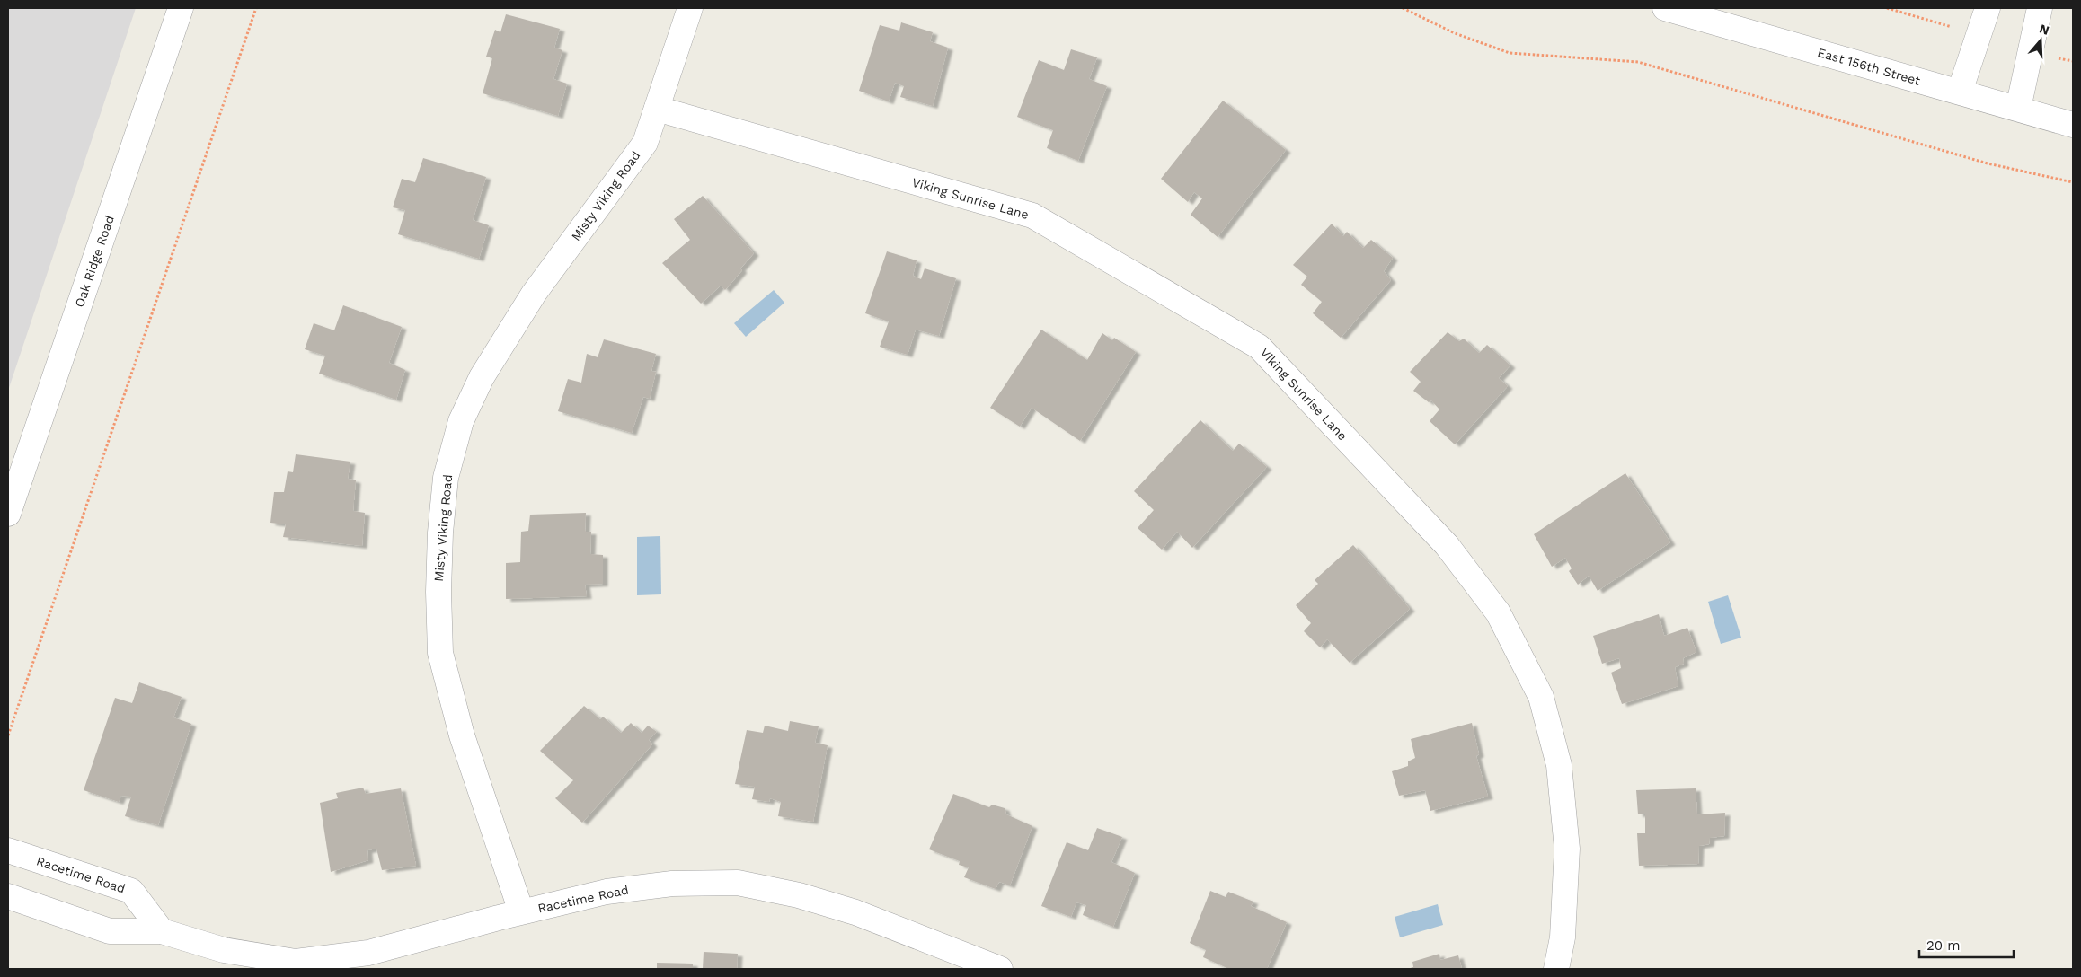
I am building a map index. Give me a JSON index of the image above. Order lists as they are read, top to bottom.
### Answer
{
  "streets": {
    "street": [
      "East 156th Street",
      "Misty Viking Road",
      "Viking Sunrise Lane",
      "Oak Ridge Road",
      "Racetime Road"
    ]
  },
  "crossings": [
    ["Misty Viking Road", "Viking Sunrise Lane"],
    ["Misty Viking Road", "Racetime Road"]
  ],
  "scale_bar": "20 m",
  "north": "top"
}
